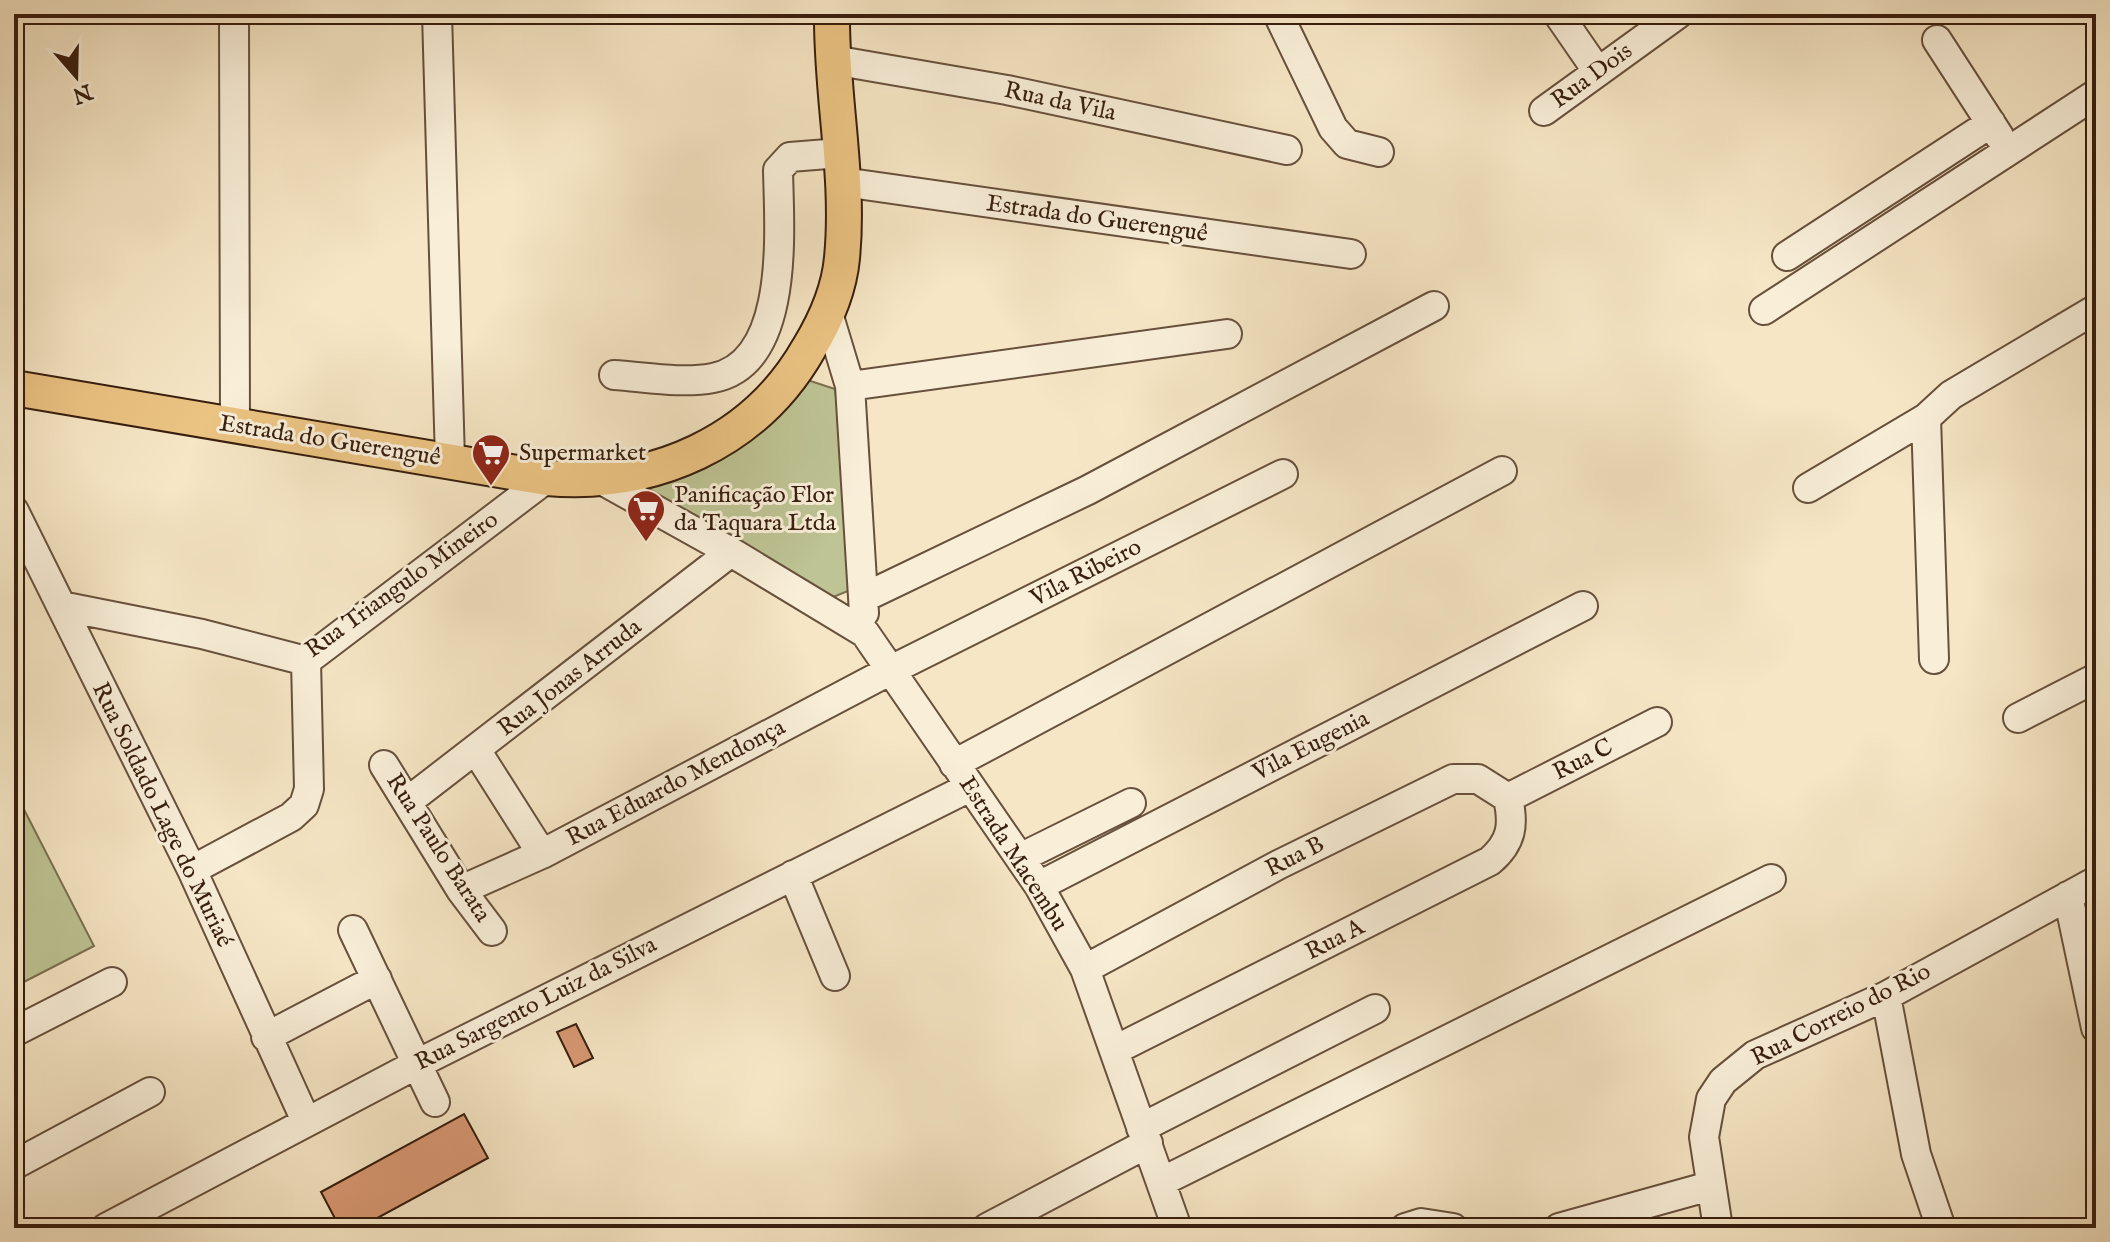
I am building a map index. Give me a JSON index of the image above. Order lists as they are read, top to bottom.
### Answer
{
  "streets": {
    "main road": ["Estrada do Guerenguê"],
    "street": [
      "Rua Dois",
      "Rua da Vila",
      "Vila Ribeiro",
      "Rua Triangulo Mineiro",
      "Rua Jonas Arruda",
      "Vila Eugenia",
      "Rua C",
      "Rua Eduardo Mendonça",
      "Rua Soldado Lage do Muriaé",
      "Rua Paulo Barata",
      "Estrada Macembu",
      "Rua B",
      "Rua A",
      "Rua Sargento Luiz da Silva",
      "Rua Correio do Rio"
    ]
  },
  "crossings": [
    ["Rua da Vila", "Estrada do Guerenguê"],
    ["Estrada do Guerenguê", "Rua Triangulo Mineiro"],
    ["Estrada do Guerenguê", "Estrada Macembu"],
    ["Vila Ribeiro", "Rua Eduardo Mendonça"],
    ["Vila Ribeiro", "Estrada Macembu"],
    ["Rua Triangulo Mineiro", "Rua Soldado Lage do Muriaé"],
    ["Rua Jonas Arruda", "Rua Paulo Barata"],
    ["Rua Jonas Arruda", "Estrada Macembu"],
    ["Vila Eugenia", "Estrada Macembu"],
    ["Rua C", "Rua B"],
    ["Rua C", "Rua A"],
    ["Rua Eduardo Mendonça", "Rua Paulo Barata"],
    ["Rua Eduardo Mendonça", "Estrada Macembu"],
    ["Rua Soldado Lage do Muriaé", "Rua Sargento Luiz da Silva"],
    ["Estrada Macembu", "Rua B"],
    ["Estrada Macembu", "Rua A"],
    ["Estrada Macembu", "Rua Sargento Luiz da Silva"],
    ["Rua B", "Rua A"]
  ],
  "places": {
    "supermarket": ["Supermarket", "Panificação Flor da Taquara Ltda"]
  },
  "north": "bottom"
}
